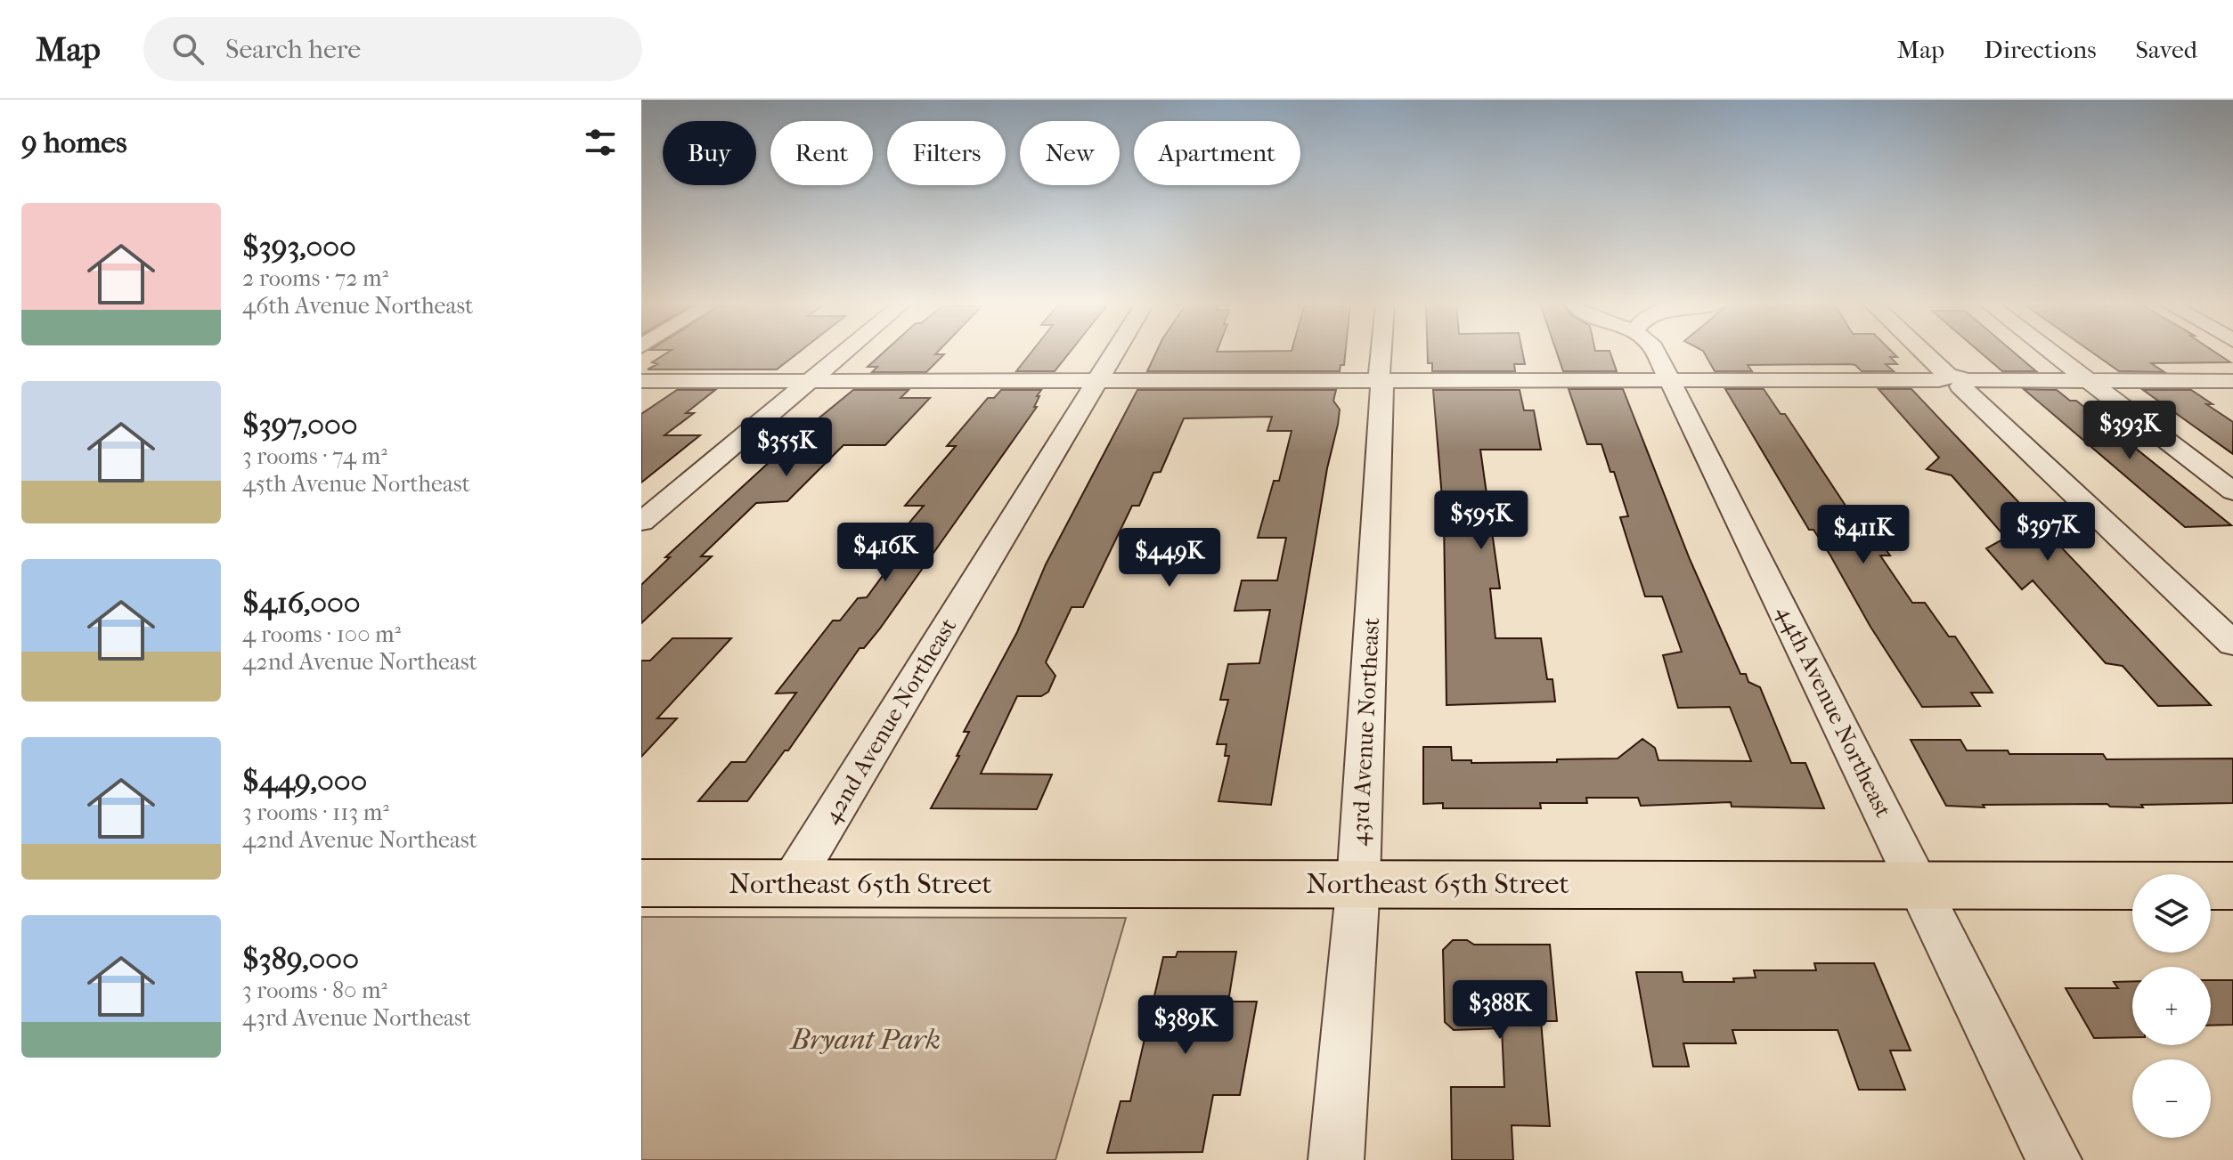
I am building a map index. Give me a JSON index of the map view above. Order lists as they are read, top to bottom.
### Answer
{
  "streets": {
    "main road": ["Northeast 65th Street"],
    "street": ["44th Avenue Northeast", "42nd Avenue Northeast", "43rd Avenue Northeast"]
  },
  "crossings": [
    ["44th Avenue Northeast", "Northeast 65th Street"],
    ["42nd Avenue Northeast", "Northeast 65th Street"],
    ["43rd Avenue Northeast", "Northeast 65th Street"]
  ],
  "parks": ["Bryant Park"],
  "page": {
    "header": "Map",
    "search": "Search here",
    "nav": ["Map", "Directions", "Saved"],
    "heading": "9 homes",
    "chip": [
      "Buy",
      "Rent",
      "Filters",
      "New",
      "Apartment"
    ],
    "list": [
      {
        "name": "$393,000",
        "note": "2 rooms · 72 m² · 46th Avenue Northeast"
      },
      {
        "name": "$397,000",
        "note": "3 rooms · 74 m² · 45th Avenue Northeast"
      },
      {
        "name": "$416,000",
        "note": "4 rooms · 100 m² · 42nd Avenue Northeast"
      },
      {
        "name": "$449,000",
        "note": "3 rooms · 113 m² · 42nd Avenue Northeast"
      },
      {
        "name": "$389,000",
        "note": "3 rooms · 80 m² · 43rd Avenue Northeast"
      }
    ],
    "price": [
      "$393K",
      "$355K",
      "$595K",
      "$397K",
      "$411K",
      "$416K",
      "$449K",
      "$388K",
      "$389K"
    ],
    "map_buttons": ["+", "−"]
  }
}
